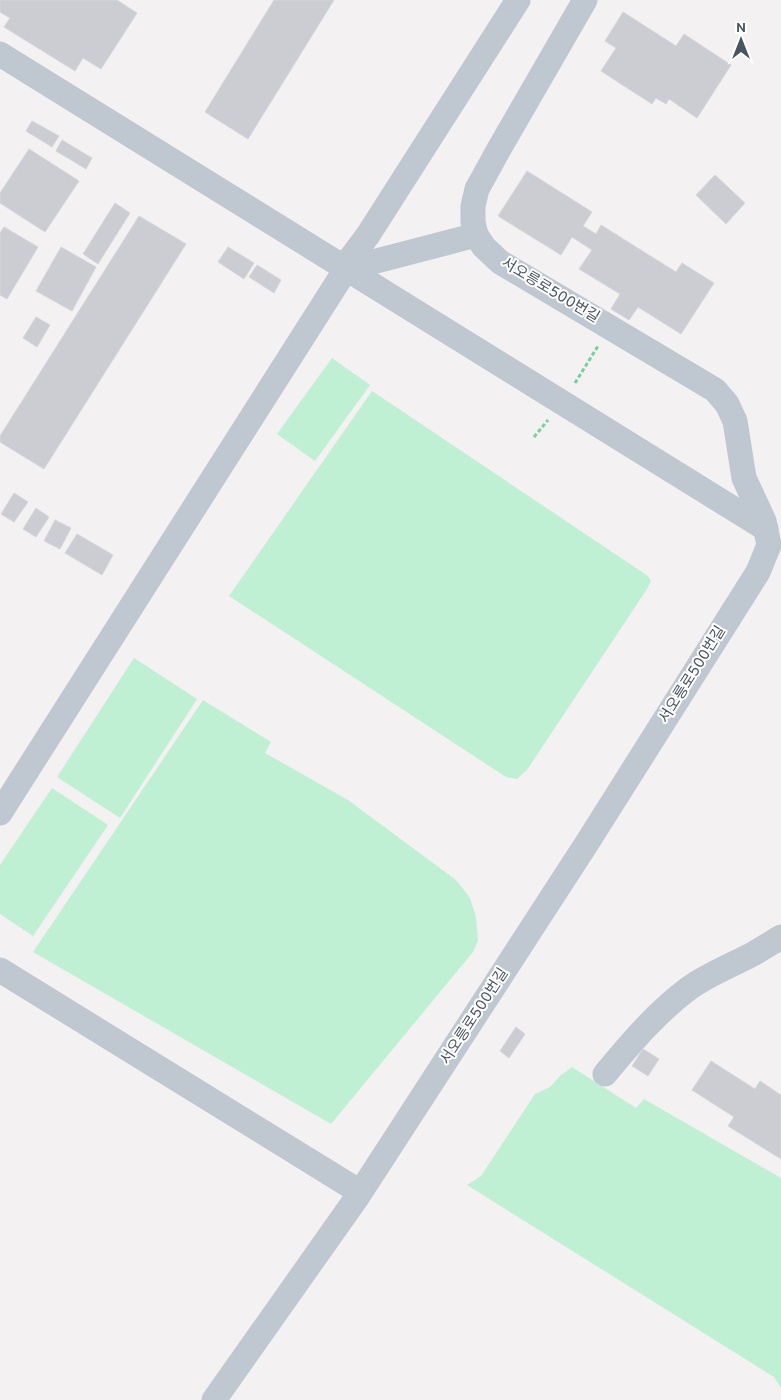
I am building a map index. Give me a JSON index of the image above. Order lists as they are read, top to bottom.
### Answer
{
  "streets": {
    "street": ["서오릉로500번길"]
  },
  "north": "top"
}
